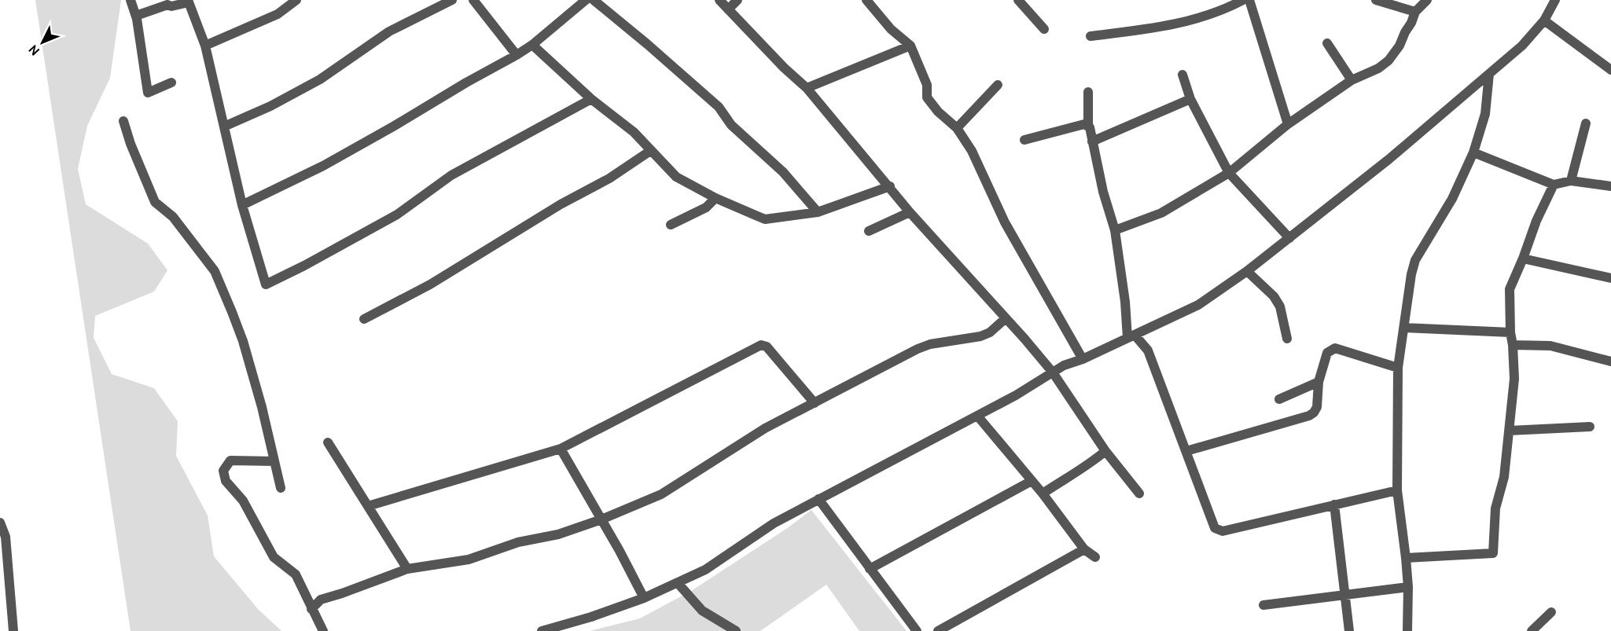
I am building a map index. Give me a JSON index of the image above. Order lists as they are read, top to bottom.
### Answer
{
  "north": "bottom left"
}
